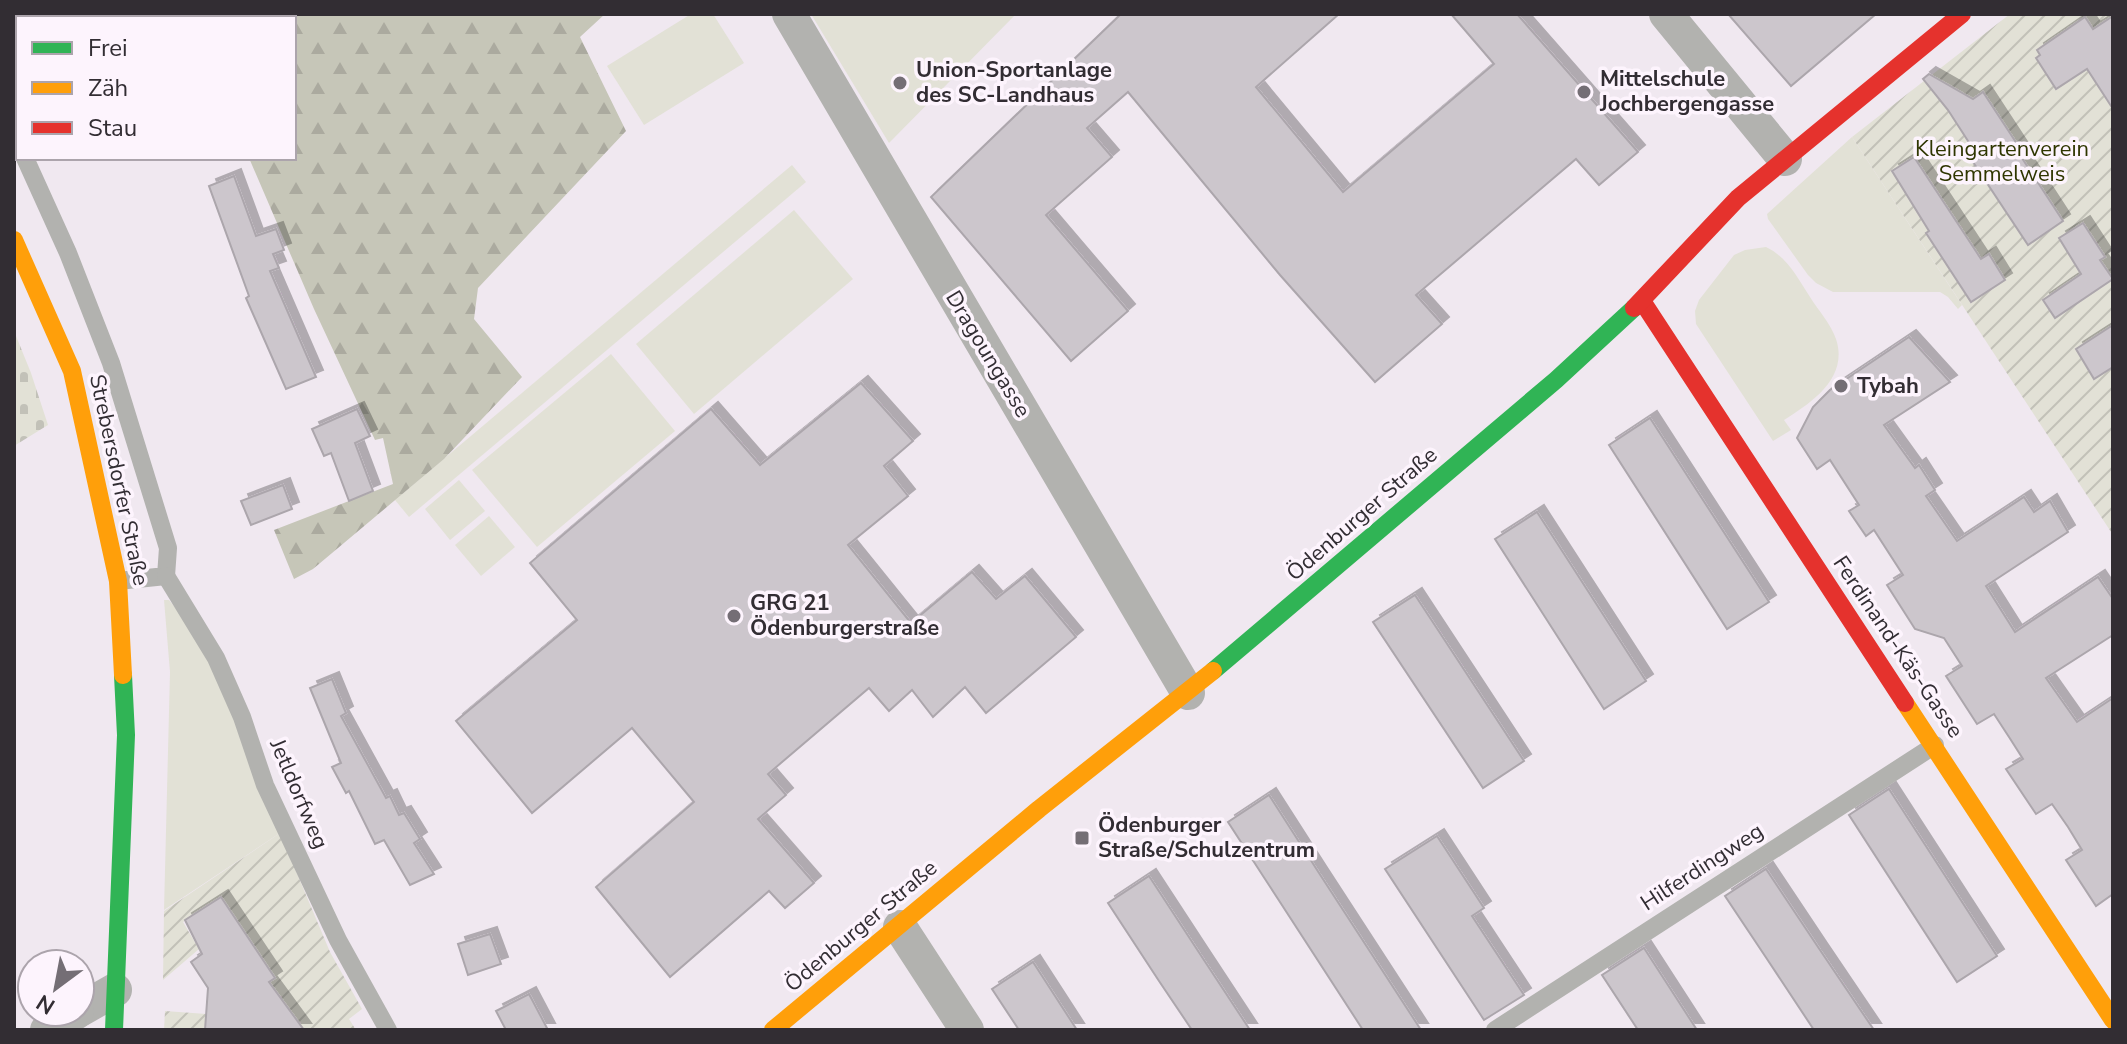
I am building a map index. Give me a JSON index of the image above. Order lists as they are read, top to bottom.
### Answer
{
  "streets": {
    "street": [
      "Dragoungasse",
      "Strebersdorfer Straße",
      "Ödenburger Straße",
      "Ferdinand-Käs-Gasse"
    ],
    "lane": ["Jetldorfweg", "Hilferdingweg"]
  },
  "crossings": [
    ["Dragoungasse", "Ödenburger Straße"],
    ["Ödenburger Straße", "Ferdinand-Käs-Gasse"],
    ["Ferdinand-Käs-Gasse", "Hilferdingweg"]
  ],
  "parks": ["Kleingartenverein Semmelweis"],
  "places": {
    "other": [
      "Union-Sportanlage des SC-Landhaus",
      "Mittelschule Jochbergengasse",
      "Tybah",
      "GRG 21 Ödenburgerstraße"
    ],
    "transit": ["Ödenburger Straße/Schulzentrum"]
  },
  "legend": ["Frei", "Zäh", "Stau"],
  "north": "bottom left"
}
